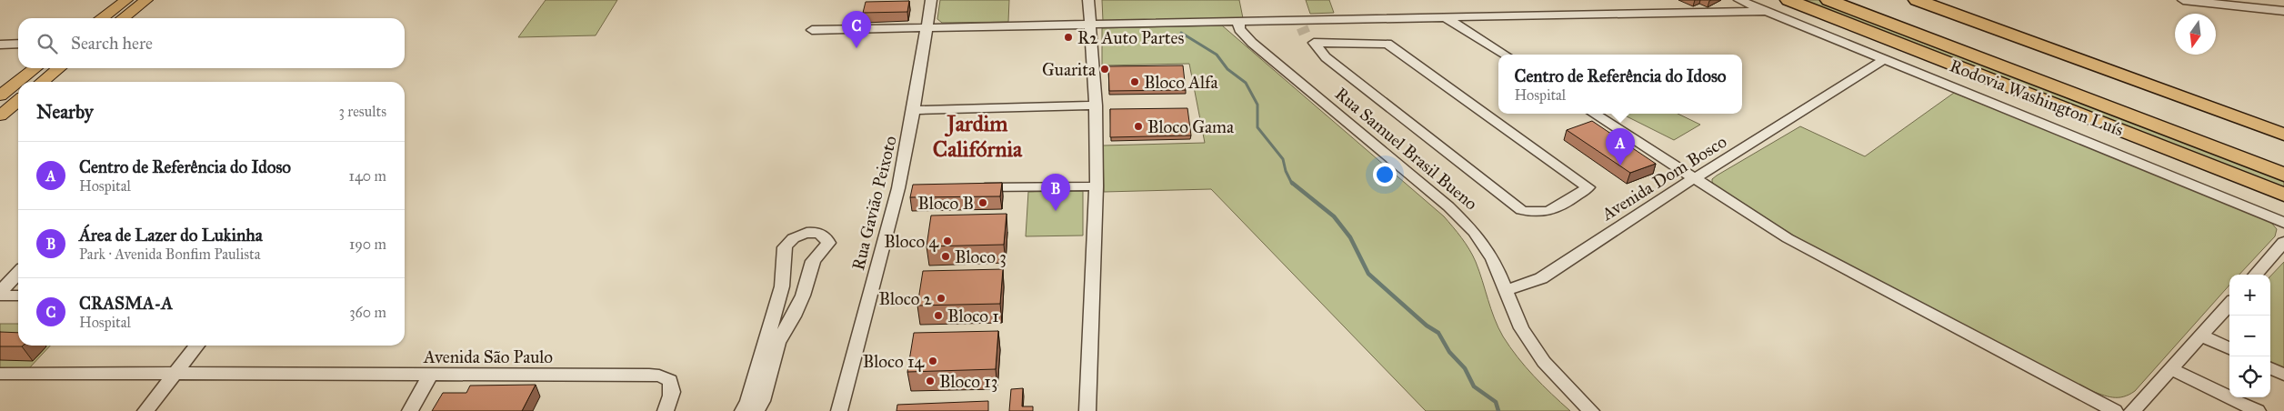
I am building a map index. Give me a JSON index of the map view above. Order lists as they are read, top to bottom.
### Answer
{
  "streets": {
    "highway": ["Rodovia Washington Luís"],
    "street": [
      "Rua Samuel Brasil Bueno",
      "Avenida Dom Bosco",
      "Rua Gavião Peixoto",
      "Avenida São Paulo"
    ]
  },
  "crossings": [
    ["Rua Samuel Brasil Bueno", "Avenida Dom Bosco"]
  ],
  "districts": ["Jardim Califórnia"],
  "places": [
    "R2 Auto Partes",
    "Guarita",
    "Bloco Alfa",
    "Bloco Gama",
    "Bloco B",
    "Bloco 4",
    "Bloco 3",
    "Bloco 2",
    "Bloco 1",
    "Bloco 14",
    "Bloco 13"
  ],
  "north": "bottom",
  "page": {
    "pins": ["C", "A", "B"],
    "search": "Search here",
    "popup": ["Centro de Referência do Idoso", "Hospital"],
    "heading": ["Nearby", "3 results"],
    "list": [
      {
        "mark": "A",
        "name": "Centro de Referência do Idoso",
        "note": "Hospital",
        "value": "140 m"
      },
      {
        "mark": "B",
        "name": "Área de Lazer do Lukinha",
        "note": "Park · Avenida Bonfim Paulista",
        "value": "190 m"
      },
      {
        "mark": "C",
        "name": "CRASMA-A",
        "note": "Hospital",
        "value": "360 m"
      }
    ],
    "map_buttons": ["+", "−"]
  }
}
